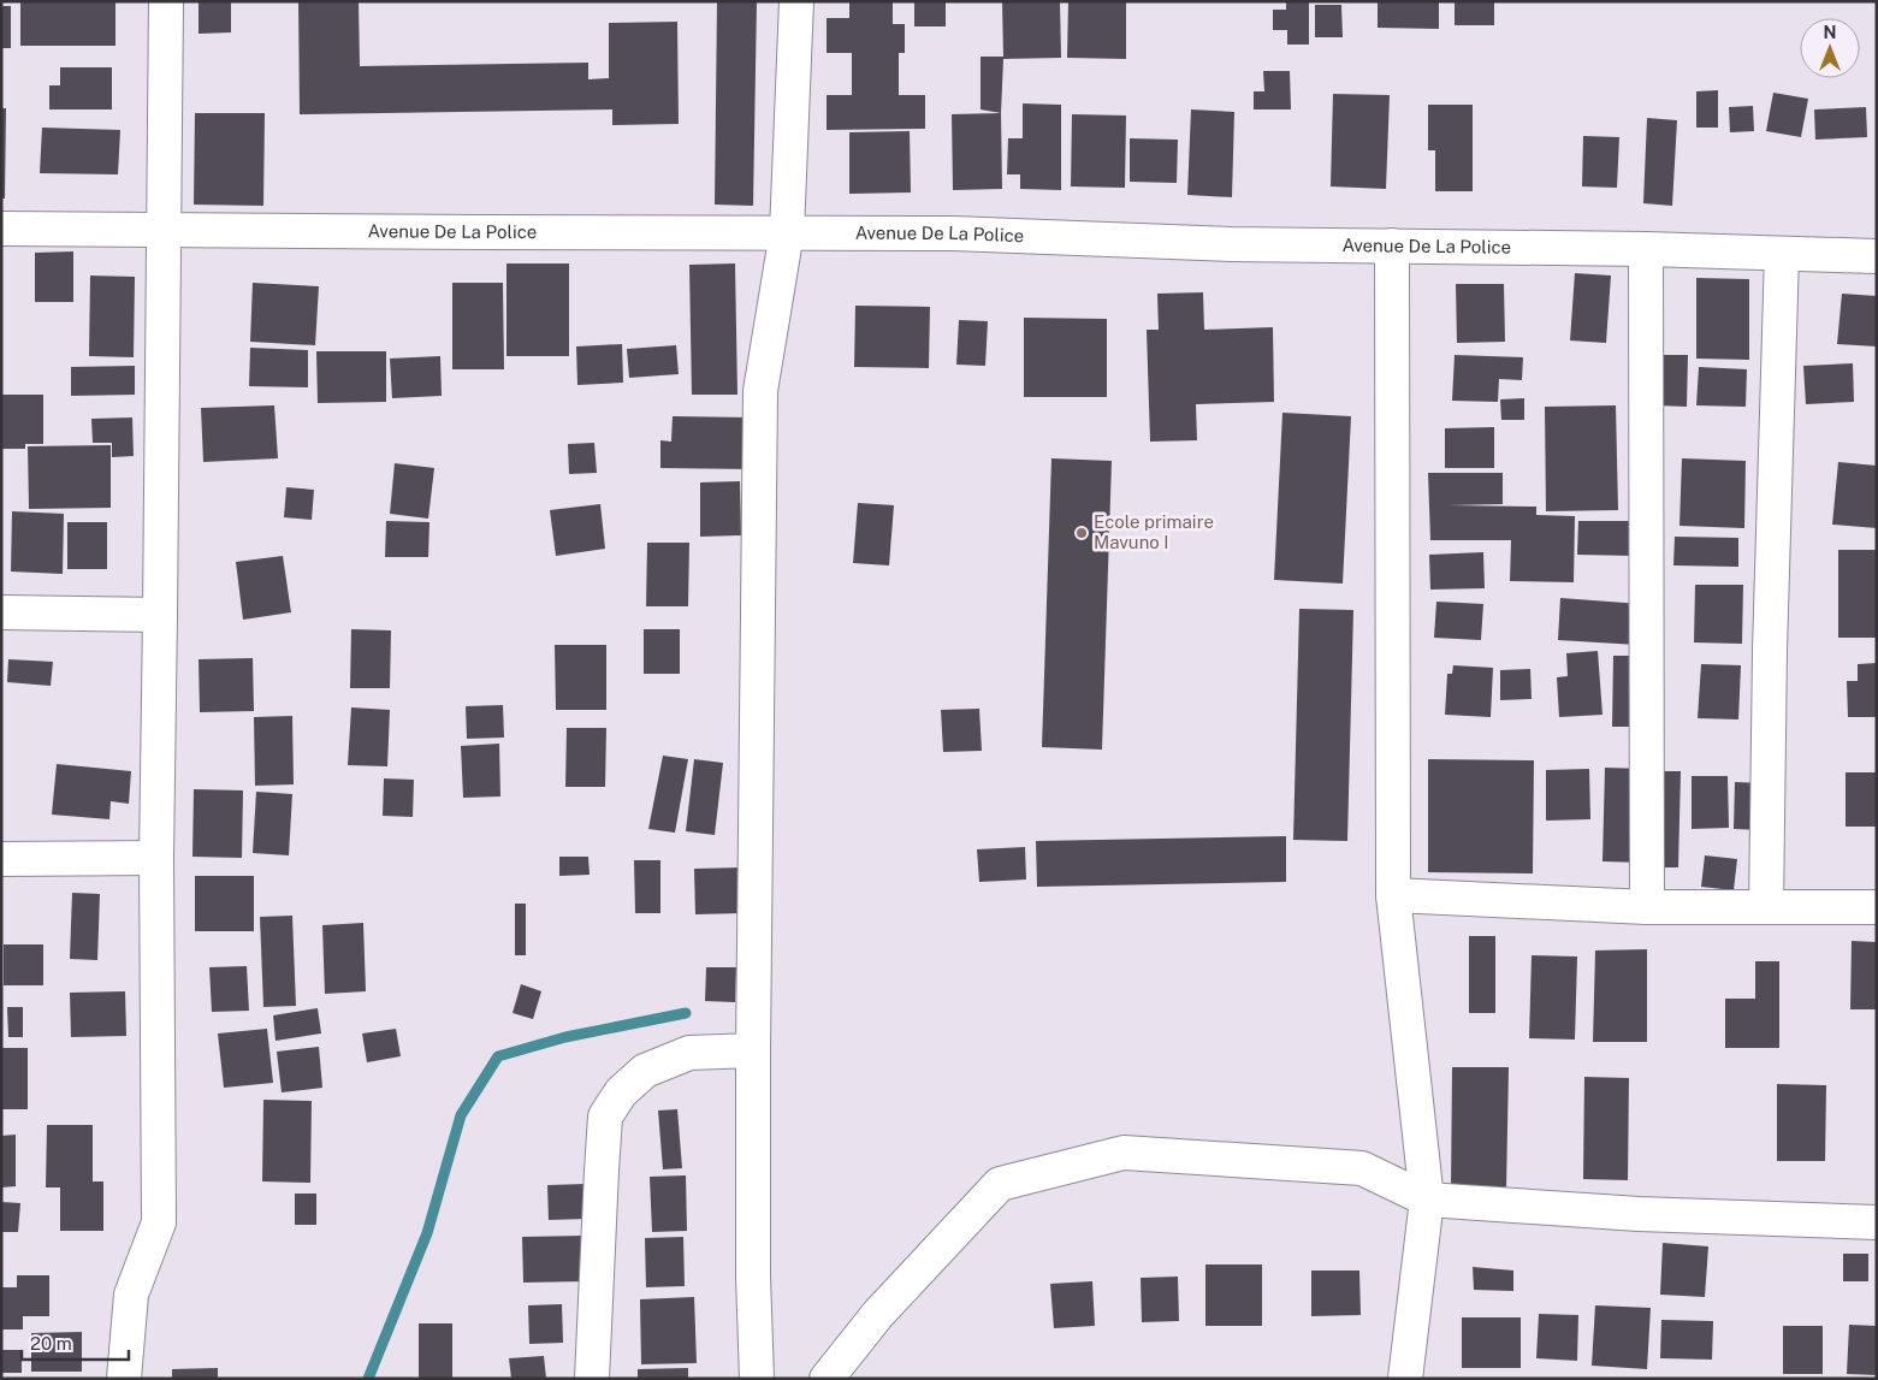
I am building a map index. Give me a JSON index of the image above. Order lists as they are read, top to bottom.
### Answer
{
  "streets": {
    "street": ["Avenue De La Police"]
  },
  "places": ["Ecole primaire Mavuno I"],
  "scale_bar": "20 m",
  "north": "top"
}
